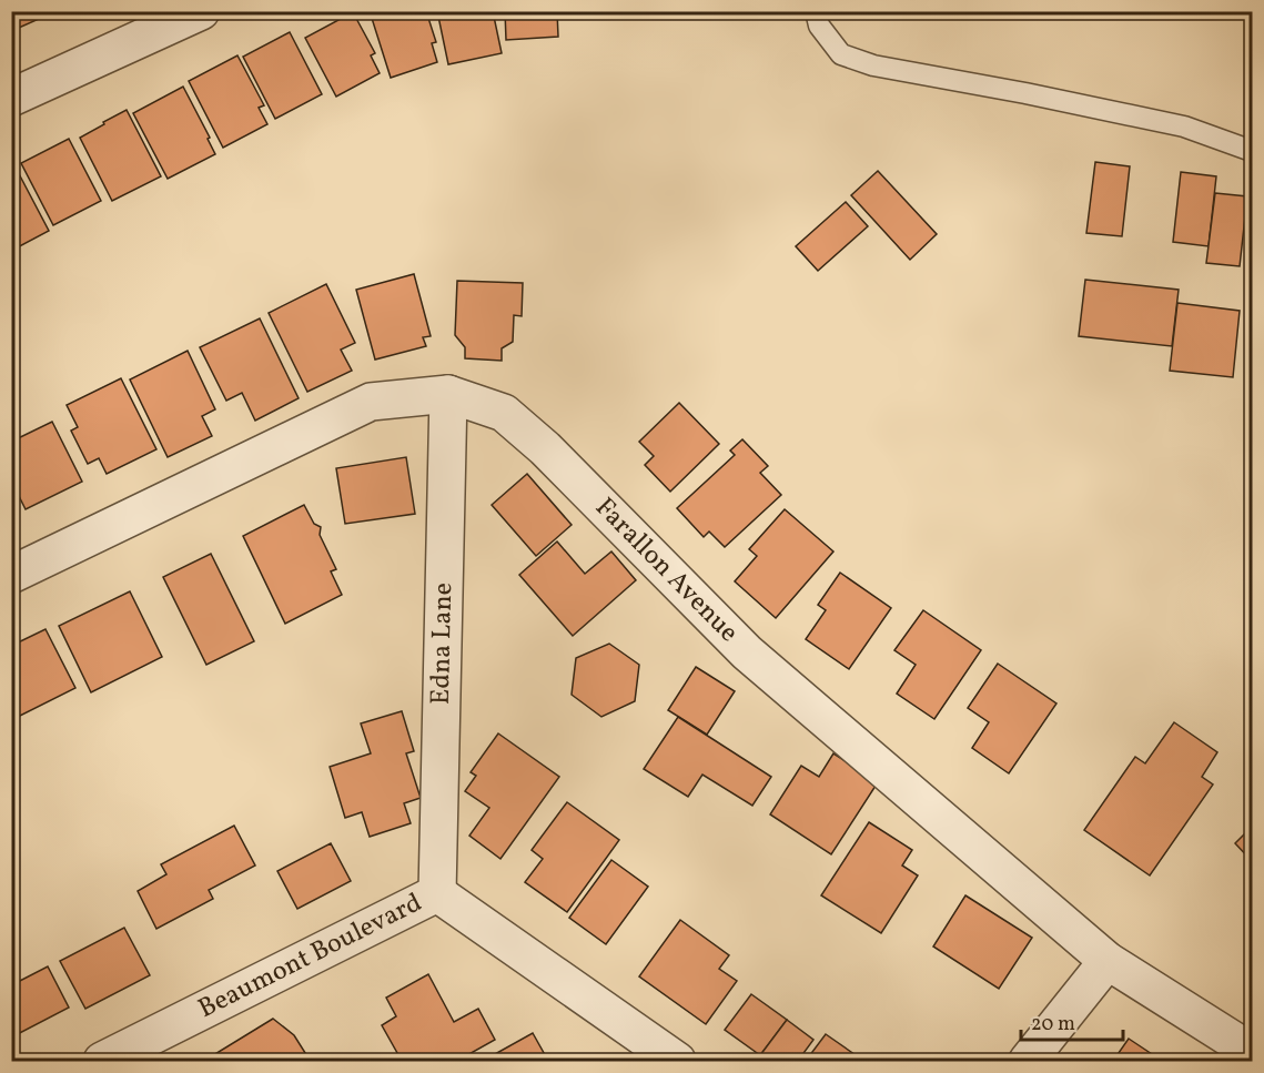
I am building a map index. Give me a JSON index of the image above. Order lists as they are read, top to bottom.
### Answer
{
  "streets": {
    "street": ["Farallon Avenue", "Edna Lane", "Beaumont Boulevard"]
  },
  "crossings": [
    ["Farallon Avenue", "Edna Lane"],
    ["Edna Lane", "Beaumont Boulevard"]
  ],
  "scale_bar": "20 m"
}
